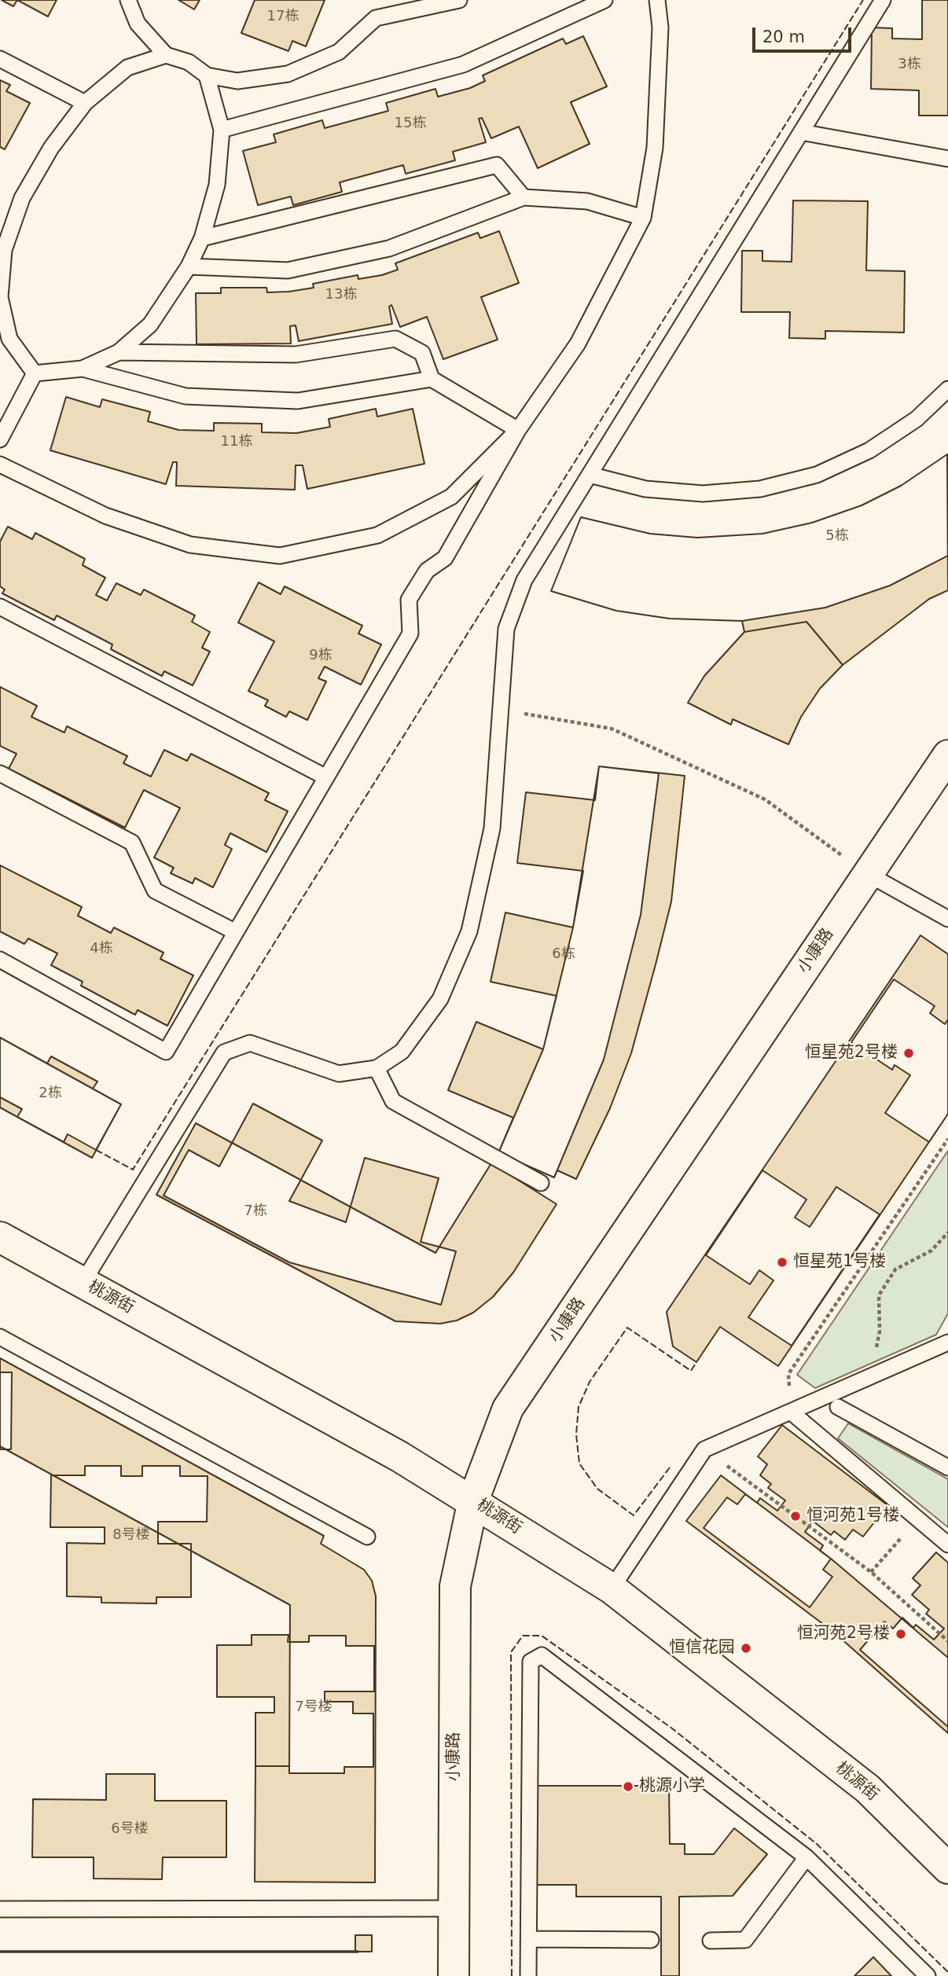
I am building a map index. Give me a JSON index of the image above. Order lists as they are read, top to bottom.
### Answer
{
  "streets": {
    "street": ["小康路", "桃源街"]
  },
  "crossings": [
    ["小康路", "桃源街"]
  ],
  "places": [
    "恒星苑2号楼",
    "恒星苑1号楼",
    "恒河苑1号楼",
    "恒河苑2号楼",
    "恒信花园",
    "桃源小学"
  ],
  "house_numbers": [
    "17栋",
    "3栋",
    "15栋",
    "13栋",
    "11栋",
    "5栋",
    "9栋",
    "4栋",
    "6栋",
    "2栋",
    "7栋",
    "8号楼",
    "7号楼",
    "6号楼"
  ],
  "scale_bar": "20 m"
}
